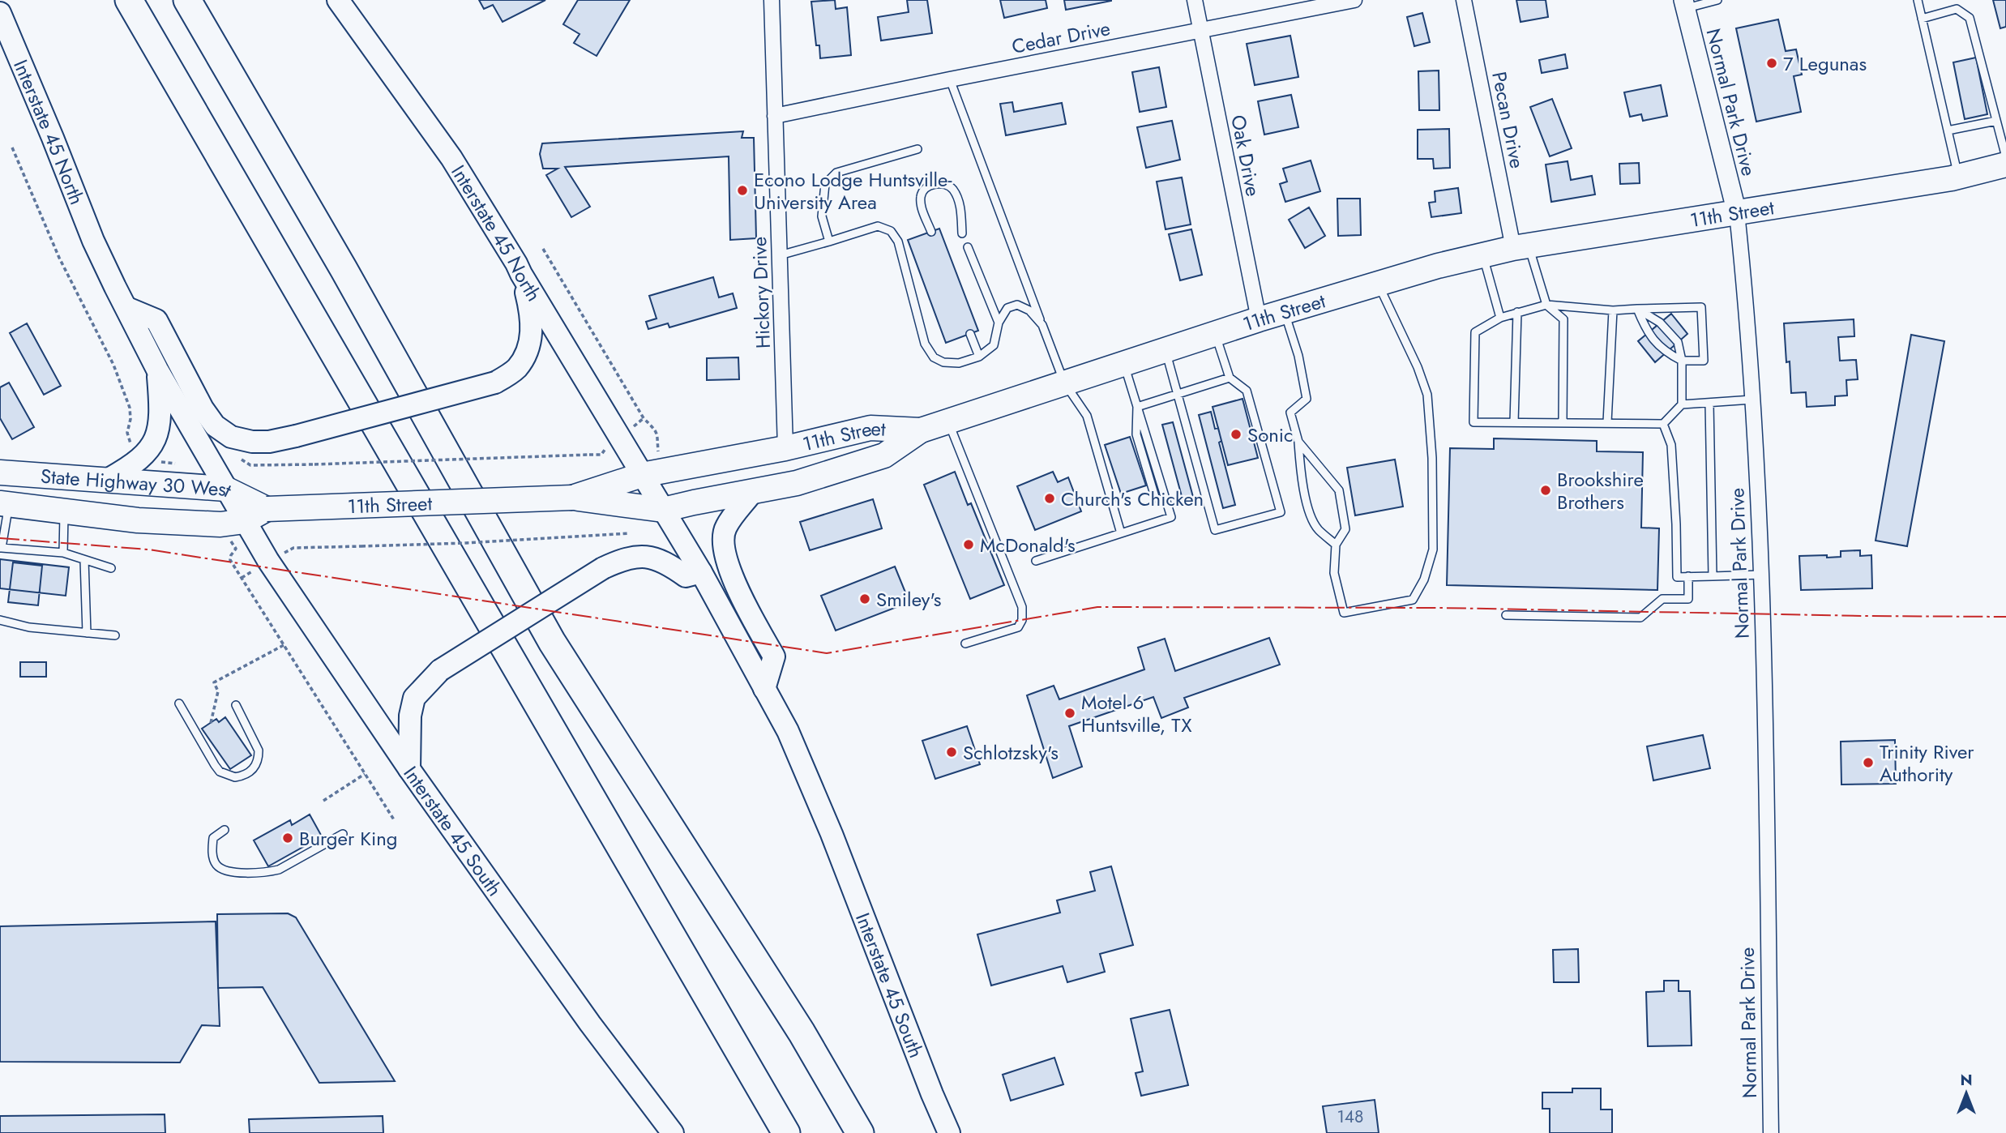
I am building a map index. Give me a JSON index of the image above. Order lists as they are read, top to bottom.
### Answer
{
  "streets": {
    "main road": [
      "Interstate 45 North",
      "11th Street",
      "State Highway 30 West",
      "Interstate 45 South"
    ],
    "street": [
      "Cedar Drive",
      "Normal Park Drive",
      "Pecan Drive",
      "Oak Drive",
      "Hickory Drive"
    ]
  },
  "crossings": [
    ["Cedar Drive", "Oak Drive"],
    ["Cedar Drive", "Hickory Drive"],
    ["Normal Park Drive", "11th Street"],
    ["Pecan Drive", "11th Street"],
    ["Interstate 45 North", "11th Street"],
    ["Interstate 45 North", "State Highway 30 West"],
    ["Interstate 45 North", "Interstate 45 South"],
    ["Oak Drive", "11th Street"],
    ["11th Street", "Hickory Drive"],
    ["11th Street", "State Highway 30 West"],
    ["11th Street", "Interstate 45 South"],
    ["State Highway 30 West", "Interstate 45 South"]
  ],
  "places": [
    "7 Legunas",
    "Econo Lodge Huntsville- University Area",
    "Sonic",
    "Brookshire Brothers",
    "Church's Chicken",
    "McDonald's",
    "Smiley's",
    "Motel 6 Huntsville, TX",
    "Schlotzsky's",
    "Trinity River Authority",
    "Burger King"
  ],
  "house_numbers": ["148"],
  "north": "top"
}
